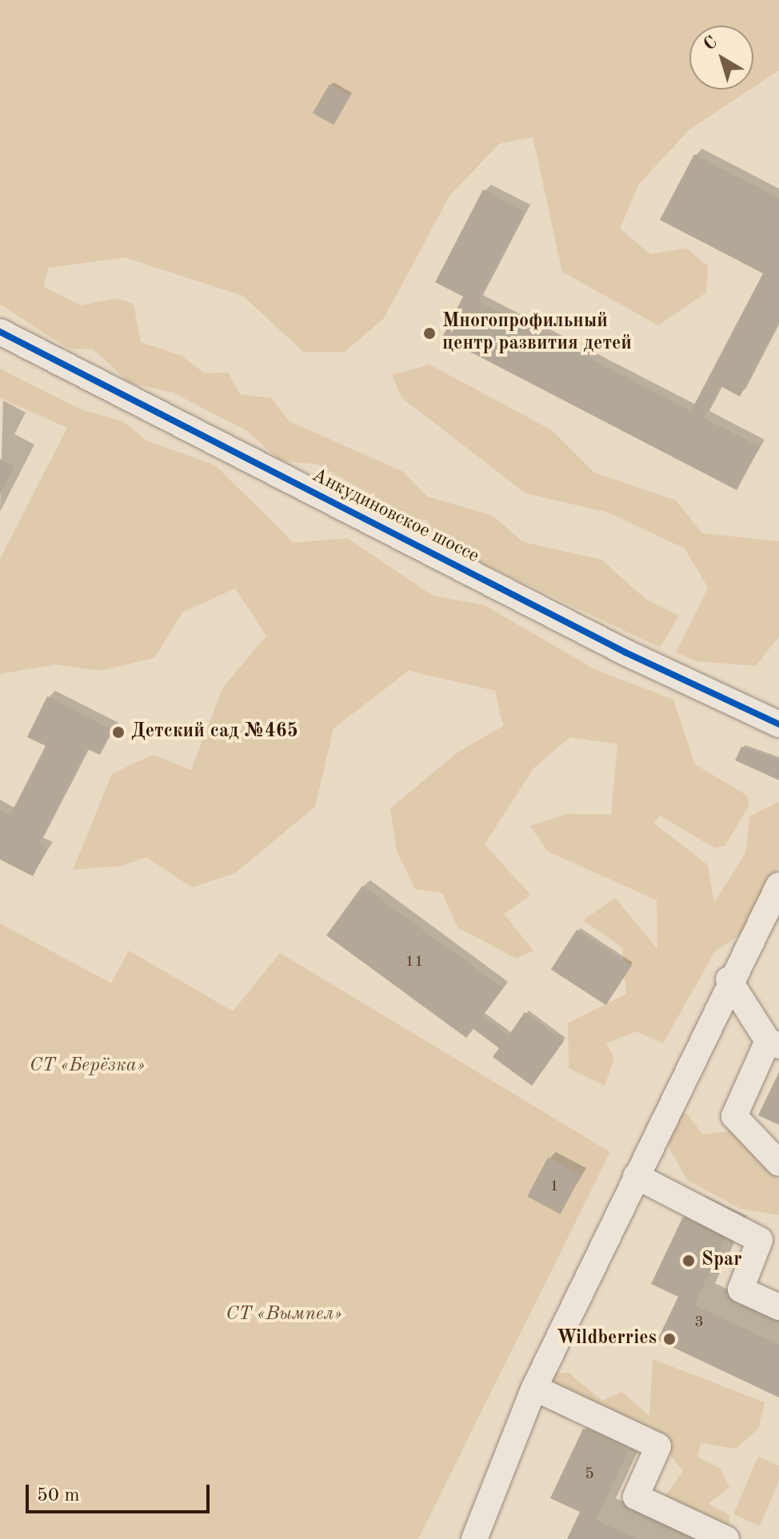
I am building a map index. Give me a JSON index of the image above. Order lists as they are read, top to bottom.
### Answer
{
  "streets": {
    "street": ["Анкудиновское шоссе"]
  },
  "parks": ["СТ «Берёзка»", "СТ «Вымпел»"],
  "places": [
    "Многопрофильный центр развития детей",
    "Детский сад №465",
    "Spar",
    "Wildberries"
  ],
  "house_numbers": [
    "11",
    "1",
    "3",
    "5"
  ],
  "scale_bar": "50 m",
  "north": "top left"
}
